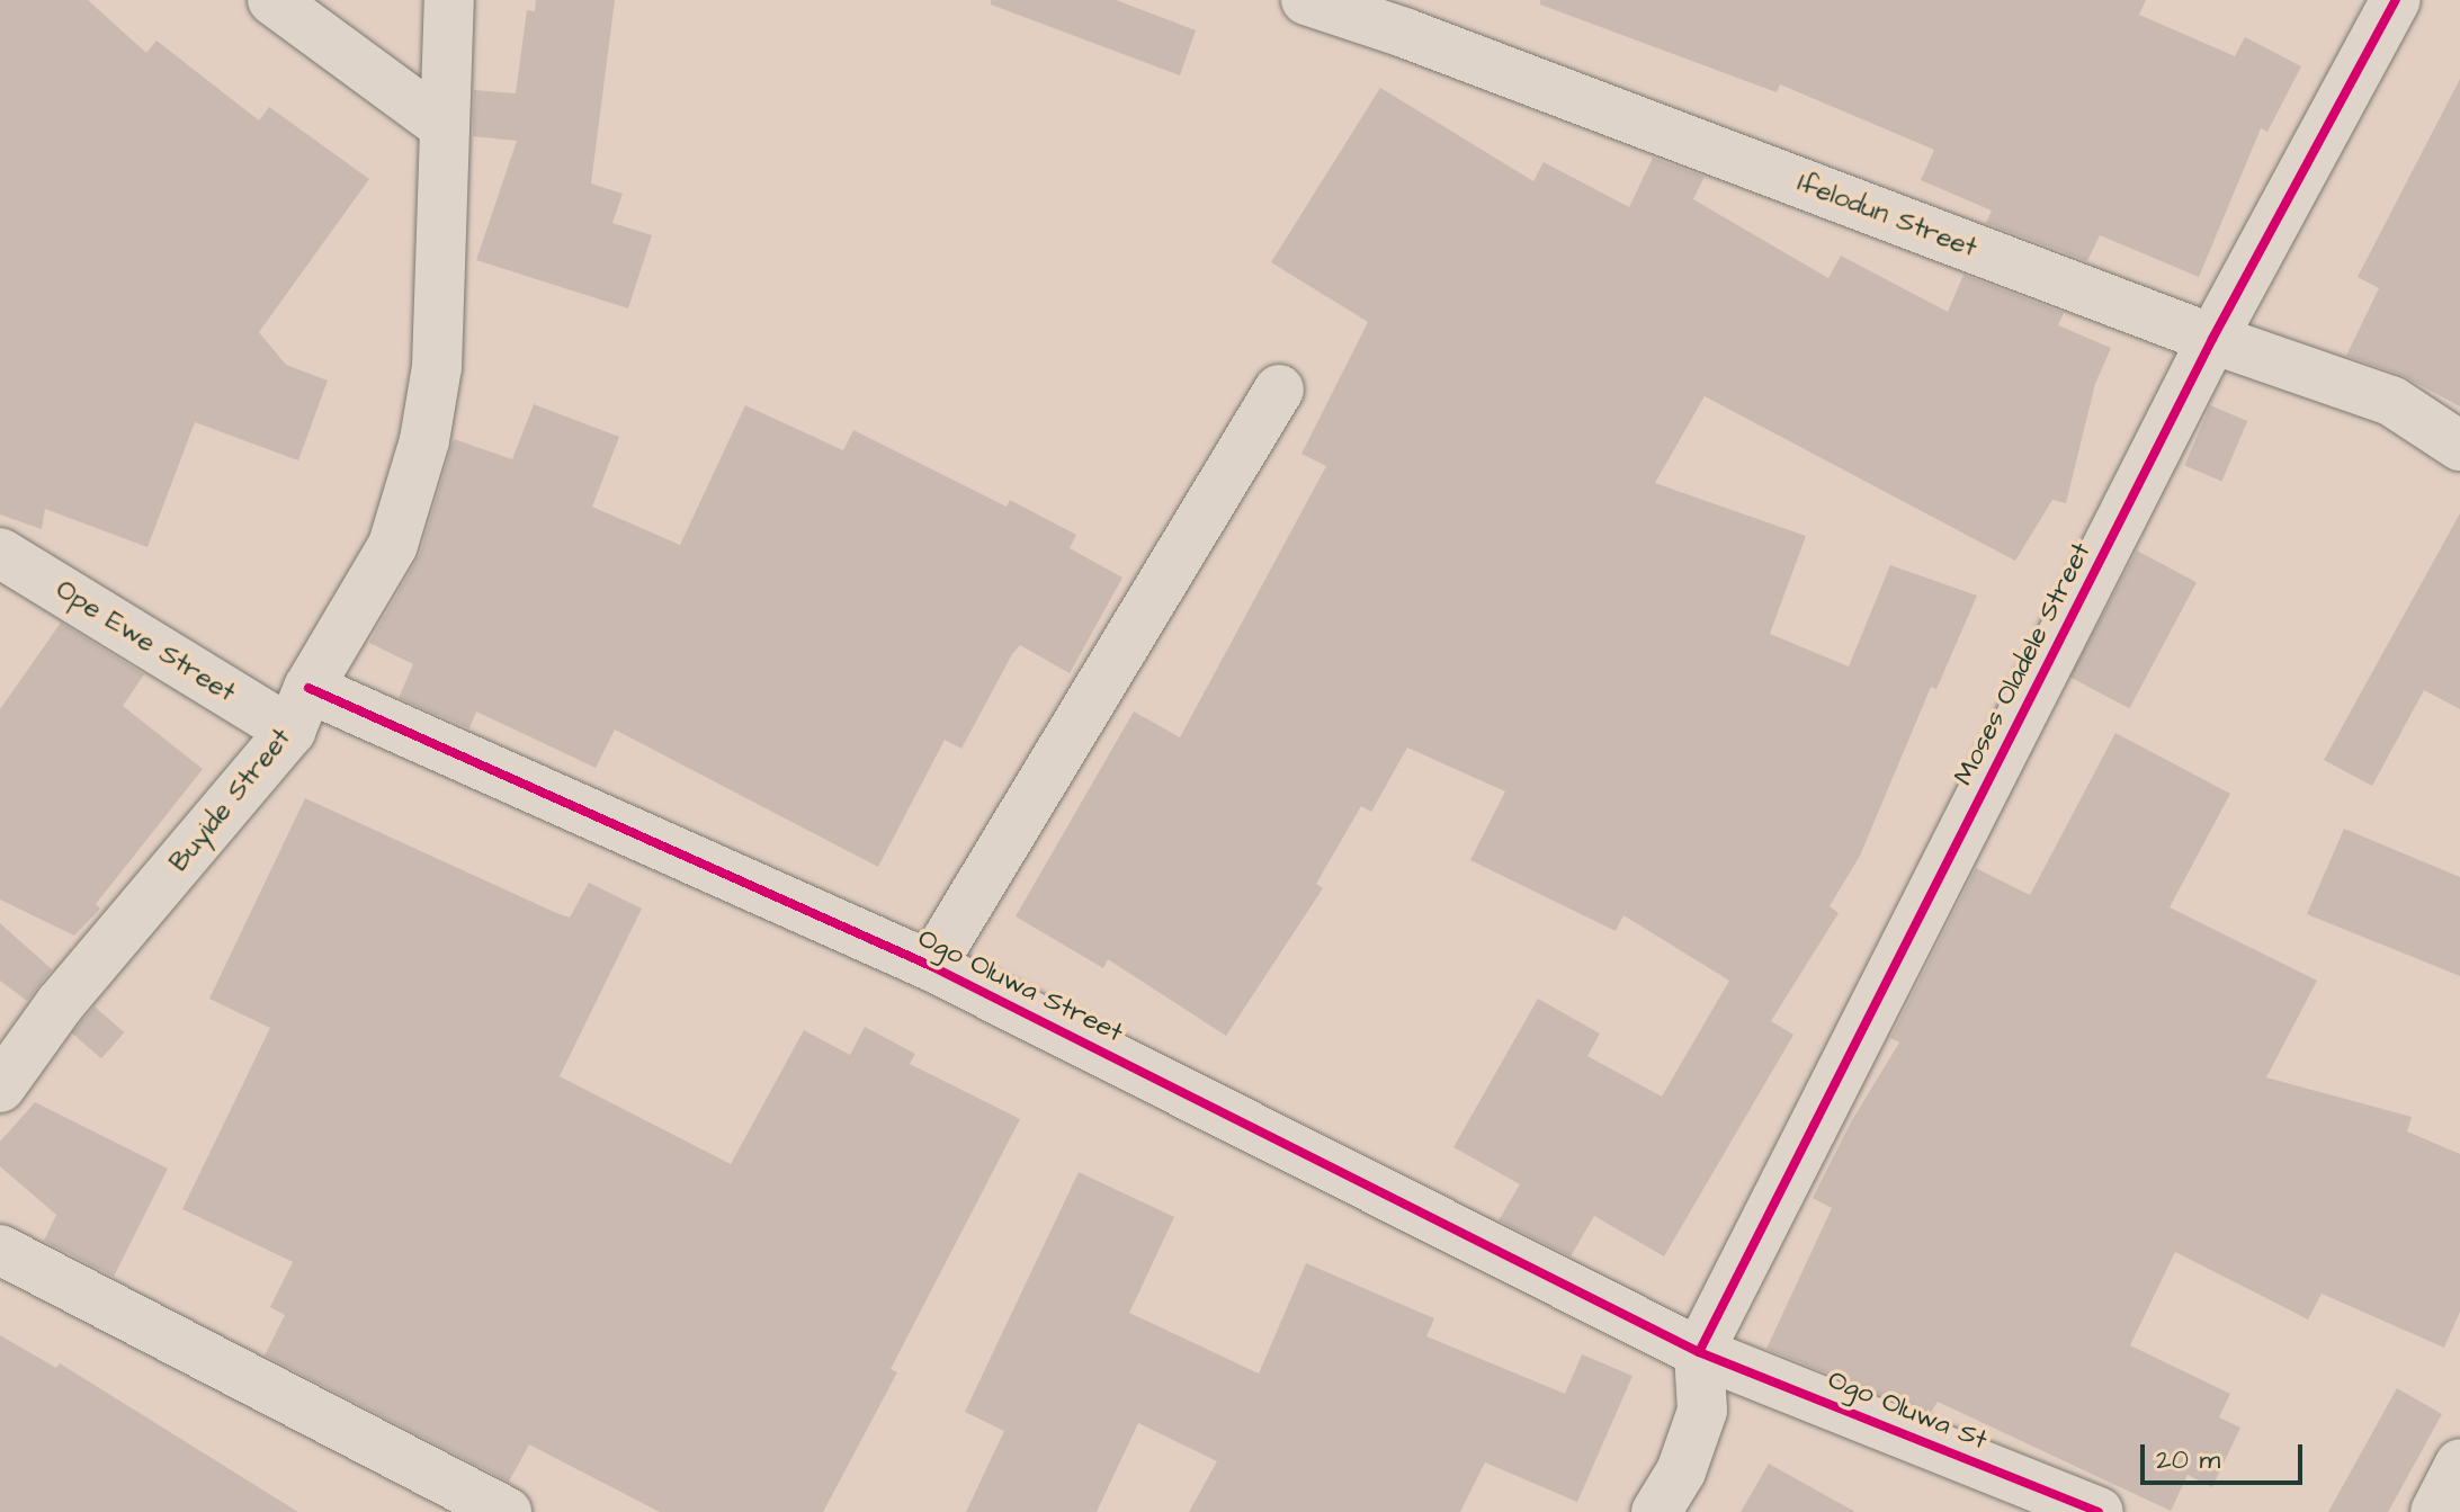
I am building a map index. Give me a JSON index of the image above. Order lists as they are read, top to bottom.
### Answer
{
  "streets": {
    "street": [
      "Ifelodun Street",
      "Ope Ewe Street",
      "Moses Oladele Street",
      "Buyide Street",
      "Ogo Oluwa Street",
      "Ogo Oluwa St"
    ]
  },
  "crossings": [
    ["Ifelodun Street", "Moses Oladele Street"],
    ["Ope Ewe Street", "Buyide Street"],
    ["Ope Ewe Street", "Ogo Oluwa Street"],
    ["Moses Oladele Street", "Ogo Oluwa Street"],
    ["Moses Oladele Street", "Ogo Oluwa St"],
    ["Buyide Street", "Ogo Oluwa Street"],
    ["Ogo Oluwa Street", "Ogo Oluwa St"]
  ],
  "scale_bar": "20 m"
}
